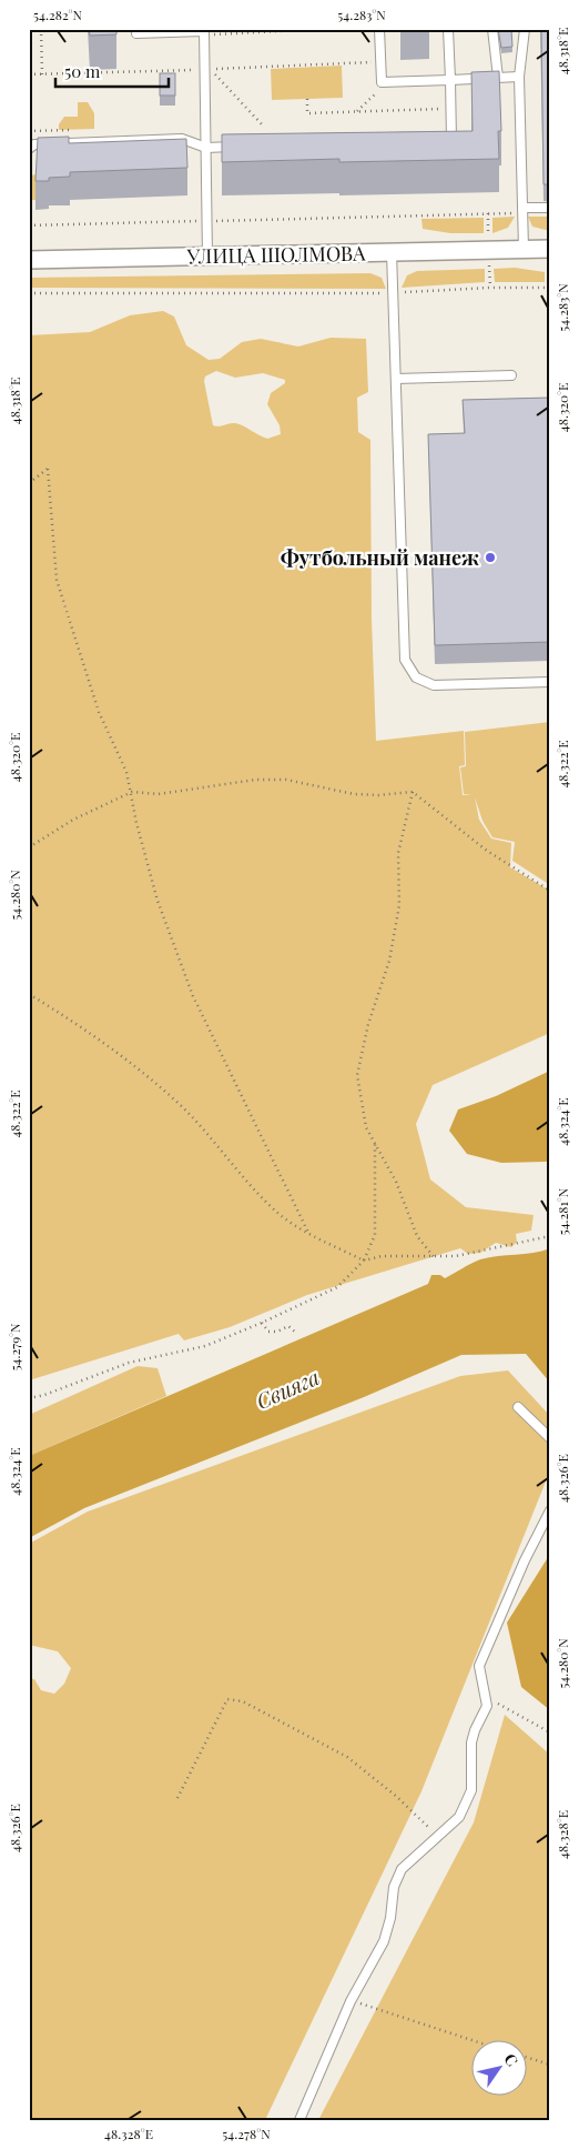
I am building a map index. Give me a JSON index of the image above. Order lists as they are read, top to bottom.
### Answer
{
  "streets": {
    "street": ["УЛИЦА ШОЛМОВА"]
  },
  "water": ["Свияга"],
  "places": ["Футбольный манеж"],
  "scale_bar": "50 m",
  "north": "top right",
  "coordinates": [
    "54.282°N",
    "54.283°N",
    "48.318°E",
    "48.320°E",
    "48.322°E",
    "54.280°N",
    "48.324°E",
    "54.281°N",
    "54.279°N",
    "48.326°E",
    "48.328°E",
    "54.278°N"
  ]
}
